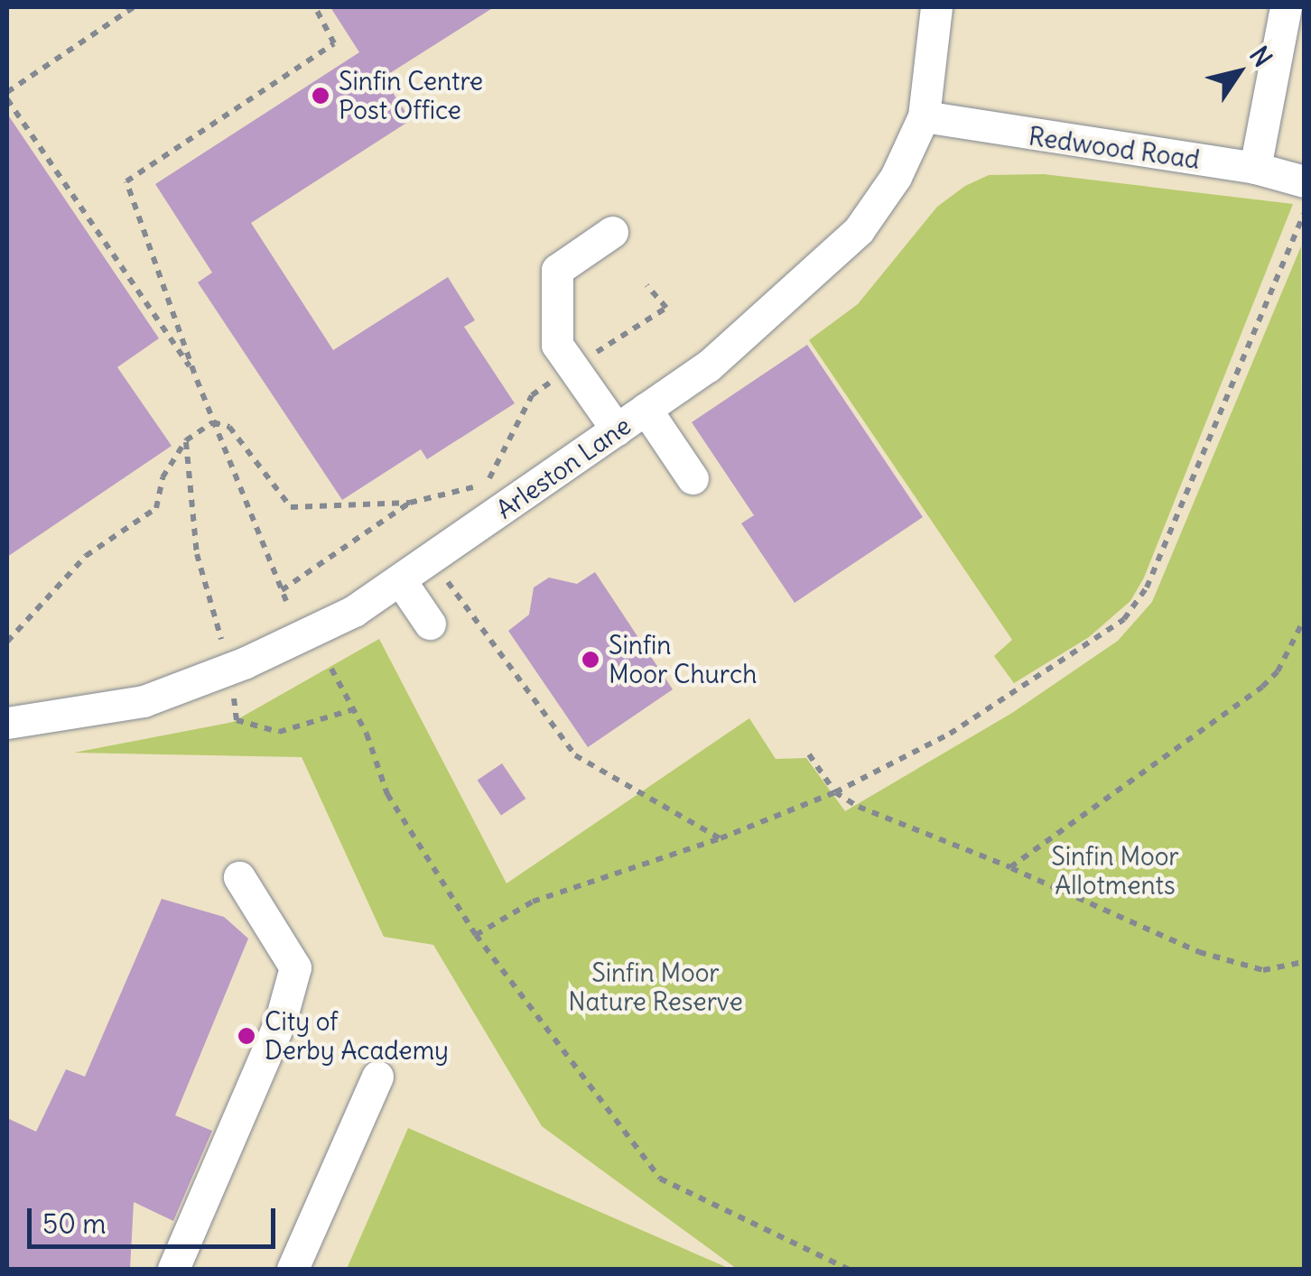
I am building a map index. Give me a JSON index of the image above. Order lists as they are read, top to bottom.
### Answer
{
  "streets": {
    "street": ["Redwood Road", "Arleston Lane"]
  },
  "crossings": [
    ["Redwood Road", "Arleston Lane"]
  ],
  "parks": ["Sinfin Moor Allotments", "Sinfin Moor Nature Reserve"],
  "places": ["Sinfin Centre Post Office", "Sinfin Moor Church", "City of Derby Academy"],
  "scale_bar": "50 m",
  "north": "top right"
}
